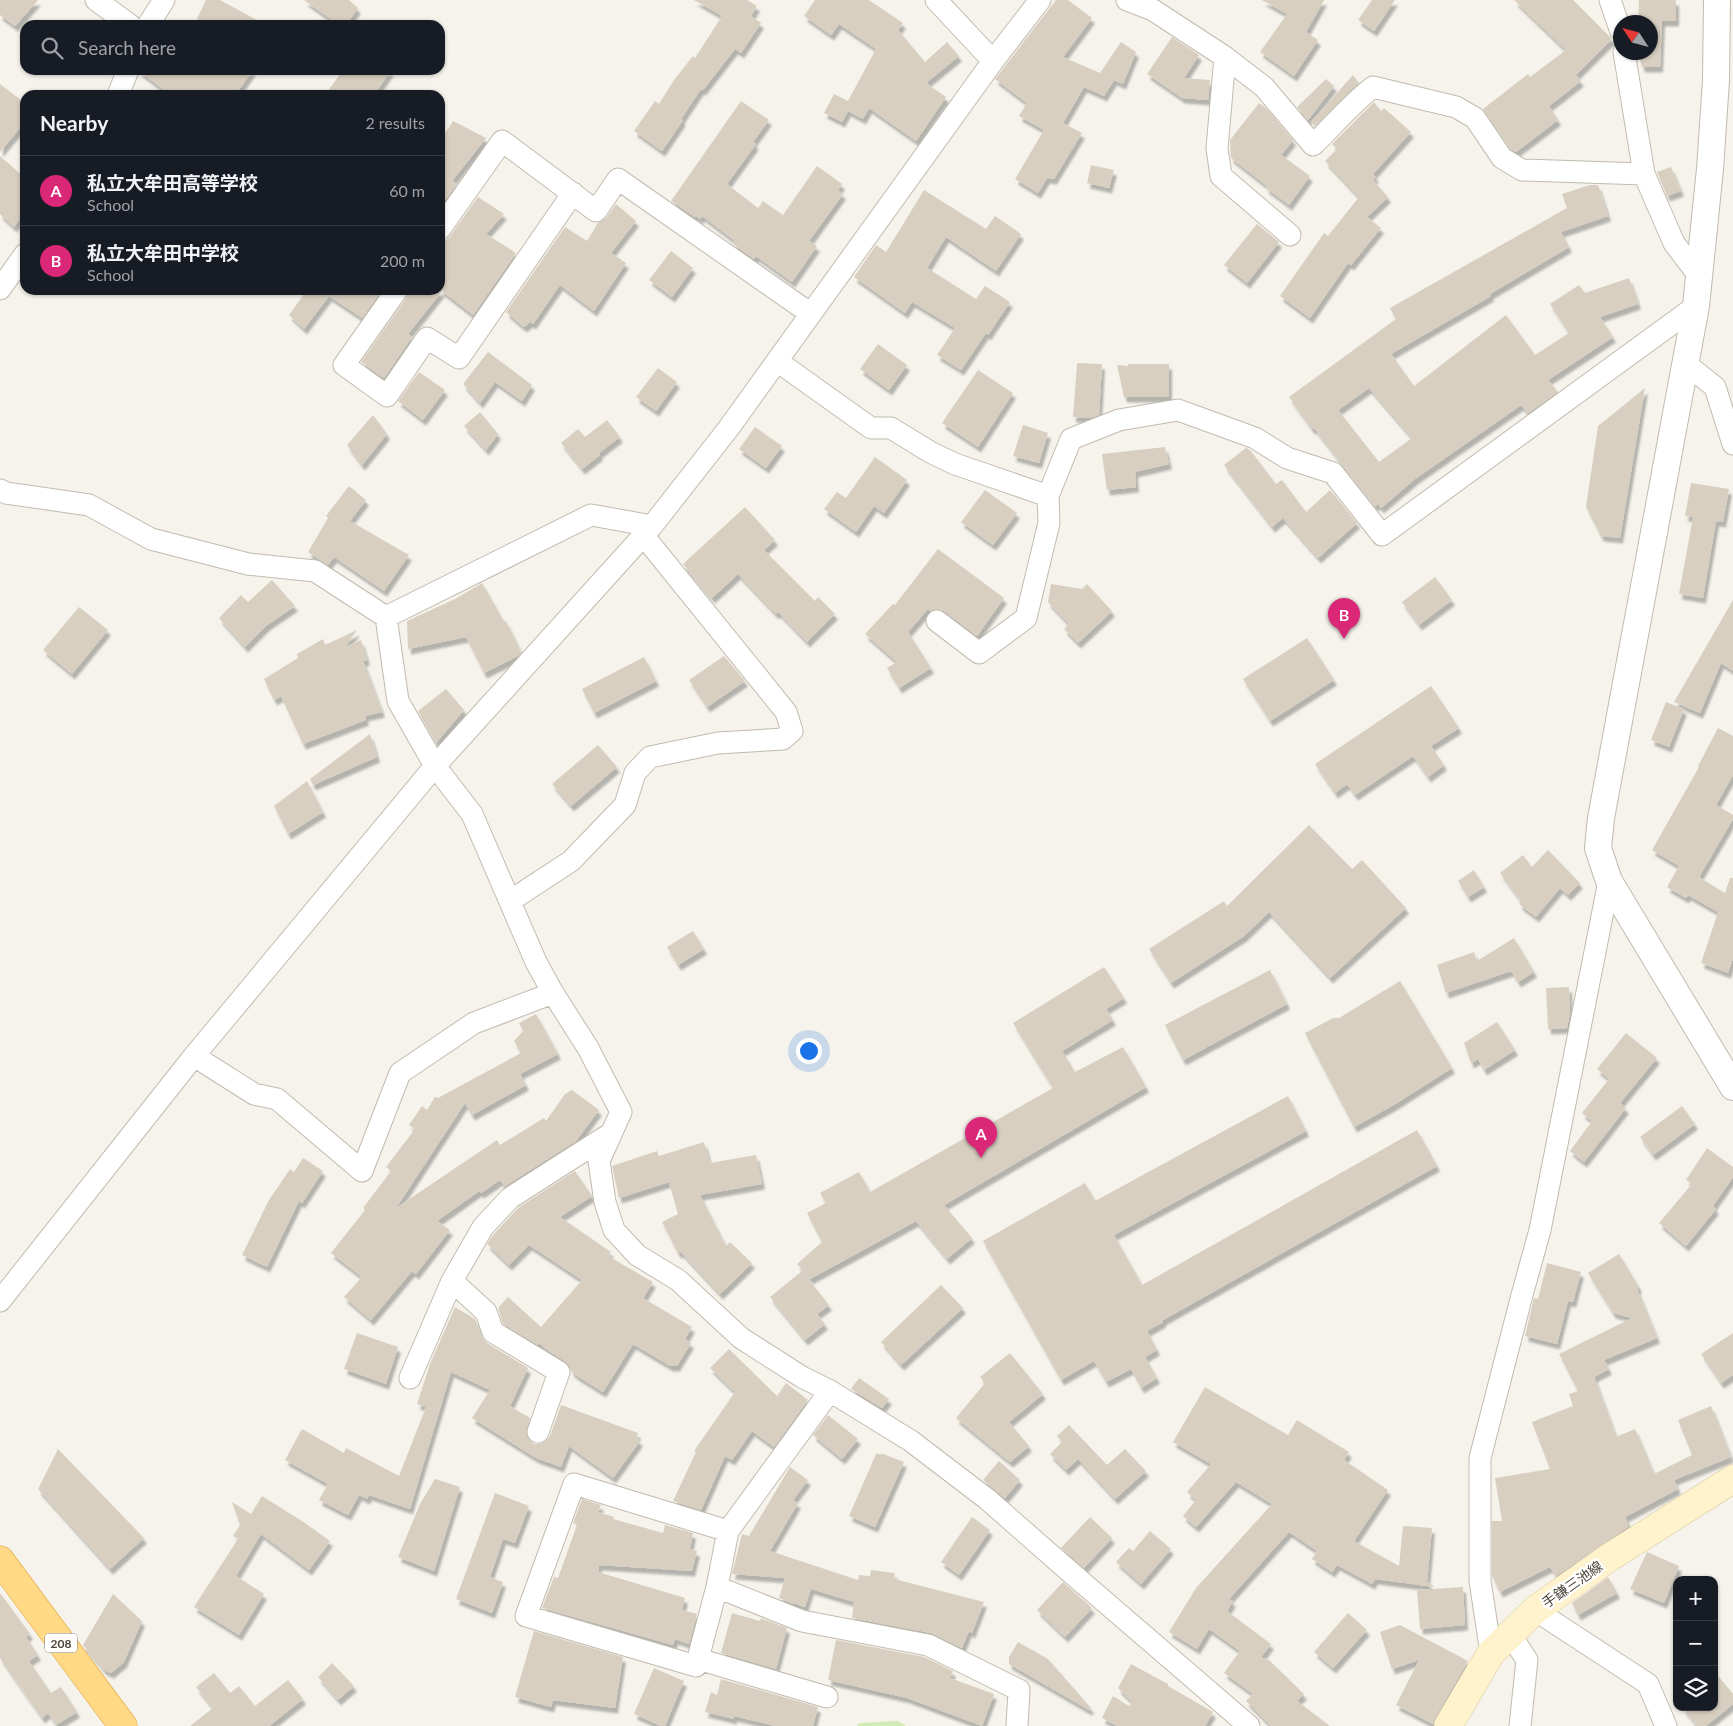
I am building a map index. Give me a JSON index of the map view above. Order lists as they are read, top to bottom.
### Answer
{
  "streets": {
    "highway": ["208"],
    "main road": ["手鎌三池線"]
  },
  "north": "top left",
  "page": {
    "search": "Search here",
    "heading": ["Nearby", "2 results"],
    "list": [
      {
        "mark": "A",
        "name": "私立大牟田高等学校",
        "note": "School",
        "value": "60 m"
      },
      {
        "mark": "B",
        "name": "私立大牟田中学校",
        "note": "School",
        "value": "200 m"
      }
    ],
    "pins": ["B", "A"],
    "map_buttons": ["+", "−"]
  }
}
